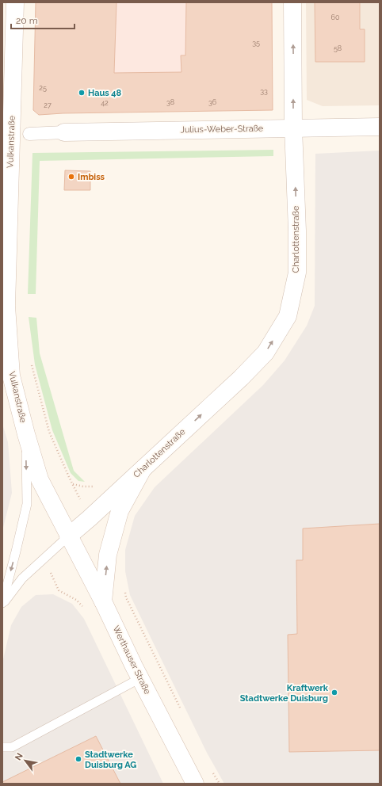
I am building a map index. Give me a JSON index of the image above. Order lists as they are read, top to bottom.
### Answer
{
  "streets": {
    "main road": [
      "Julius-Weber-Straße",
      "Vulkanstraße",
      "Charlottenstraße",
      "Werthauser Straße"
    ]
  },
  "crossings": [
    ["Julius-Weber-Straße", "Charlottenstraße"],
    ["Vulkanstraße", "Charlottenstraße"],
    ["Vulkanstraße", "Werthauser Straße"],
    ["Charlottenstraße", "Werthauser Straße"]
  ],
  "one_way": ["Charlottenstraße"],
  "places": [
    "Haus 48",
    "Imbiss",
    "Kraftwerk Stadtwerke Duisburg",
    "Stadtwerke Duisburg AG"
  ],
  "house_numbers": [
    "60",
    "35",
    "58",
    "25",
    "33",
    "38",
    "36",
    "42",
    "27"
  ],
  "scale_bar": "20 m",
  "north": "top left"
}
